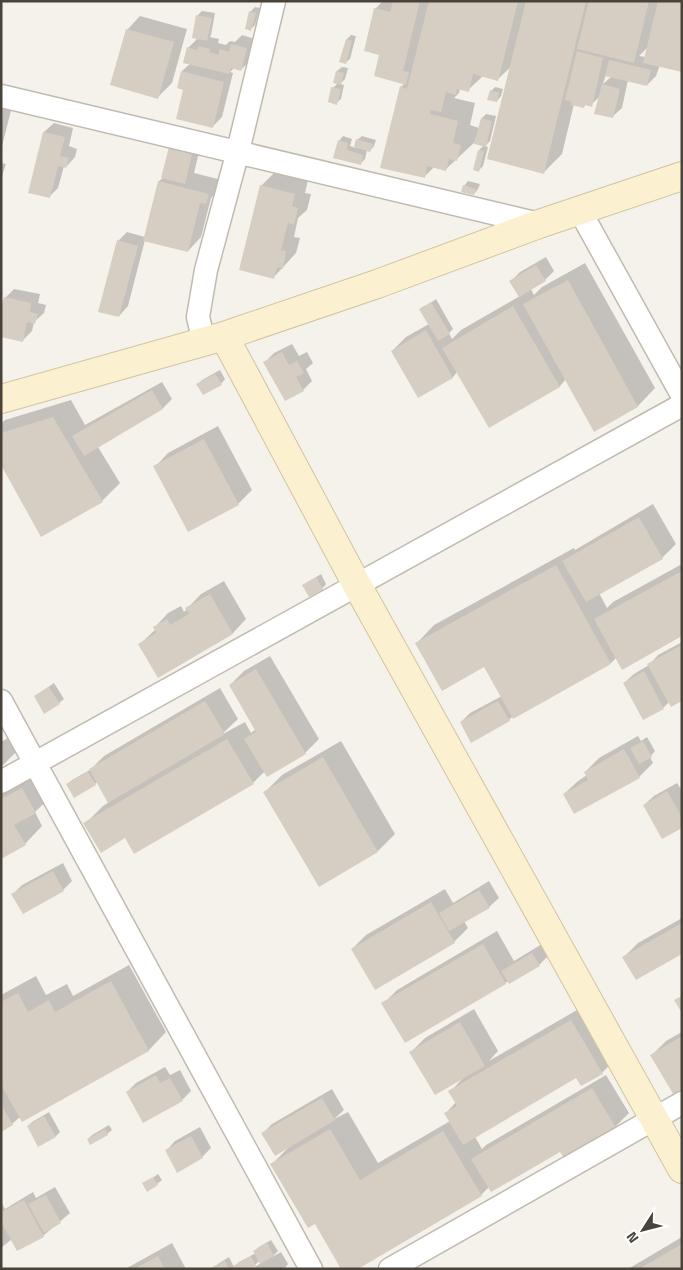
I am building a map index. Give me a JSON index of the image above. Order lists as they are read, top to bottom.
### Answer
{
  "north": "bottom left"
}
